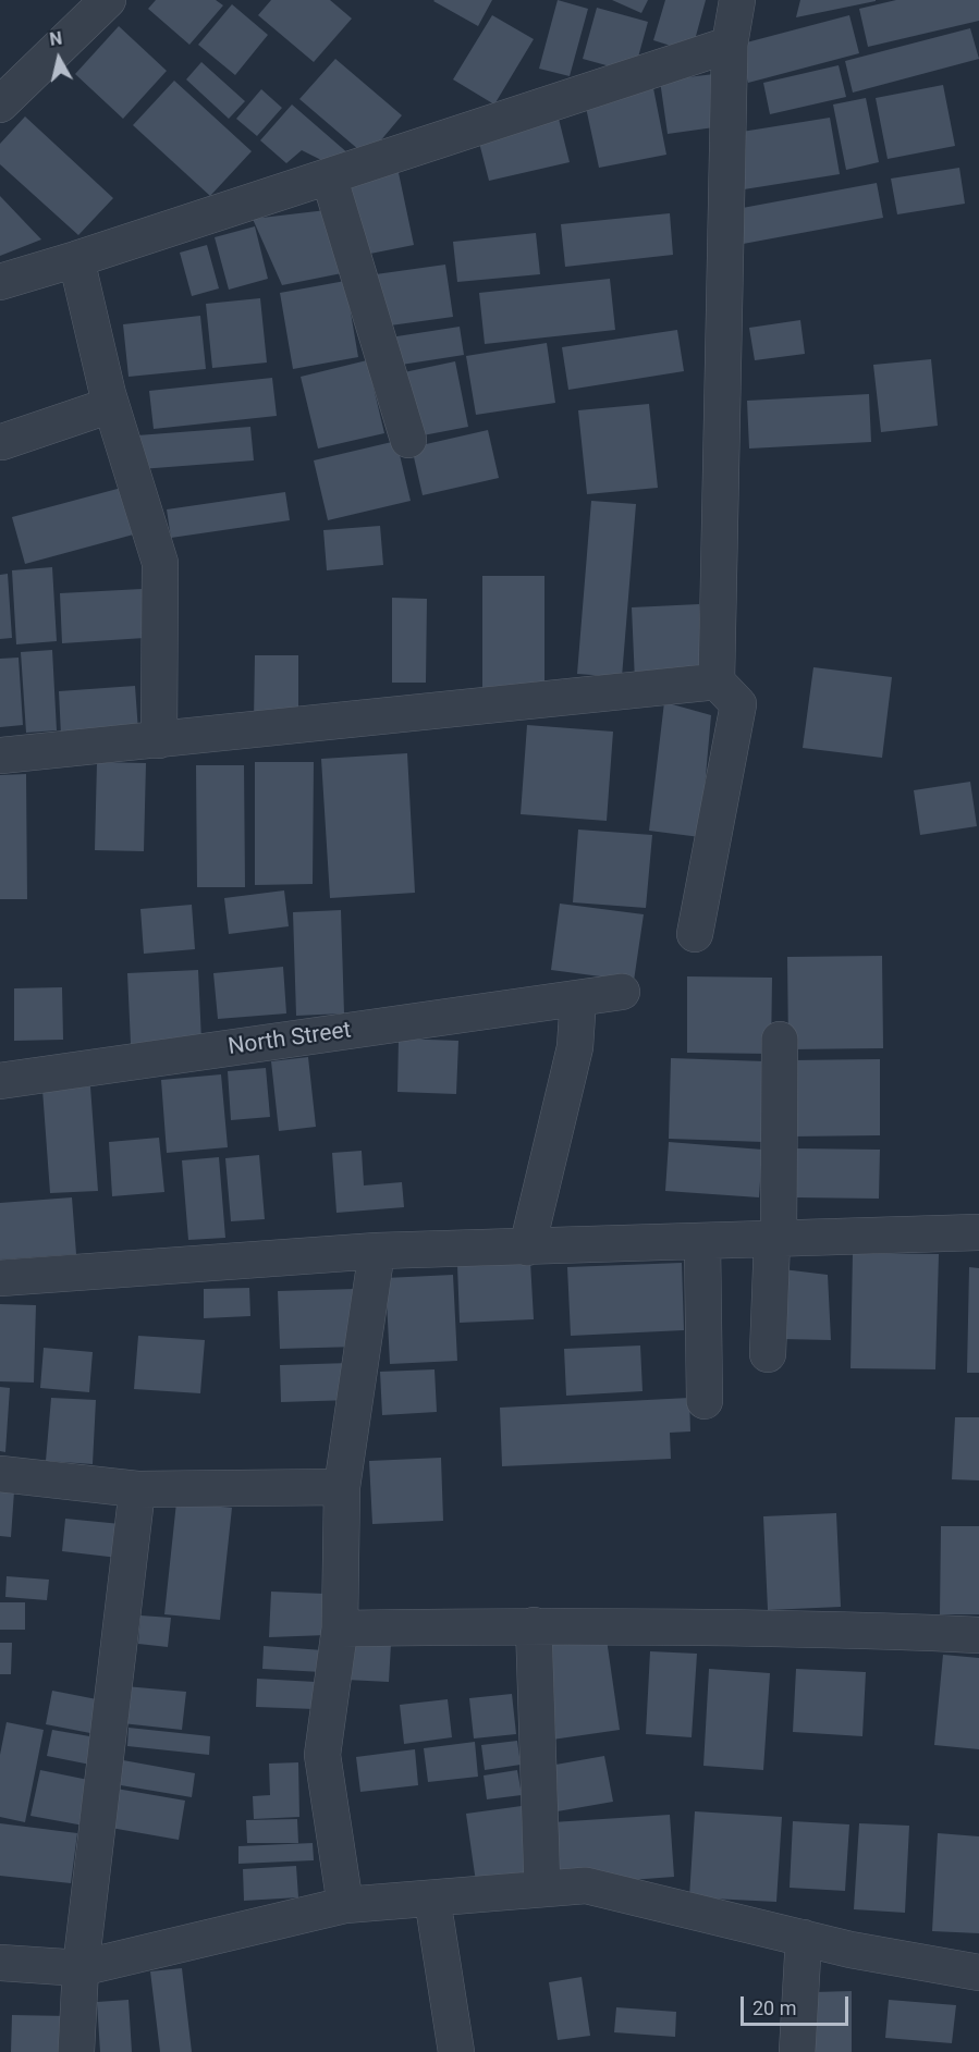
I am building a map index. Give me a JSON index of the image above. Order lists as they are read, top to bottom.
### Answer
{
  "streets": {
    "street": ["North Street"]
  },
  "scale_bar": "20 m",
  "north": "top"
}
